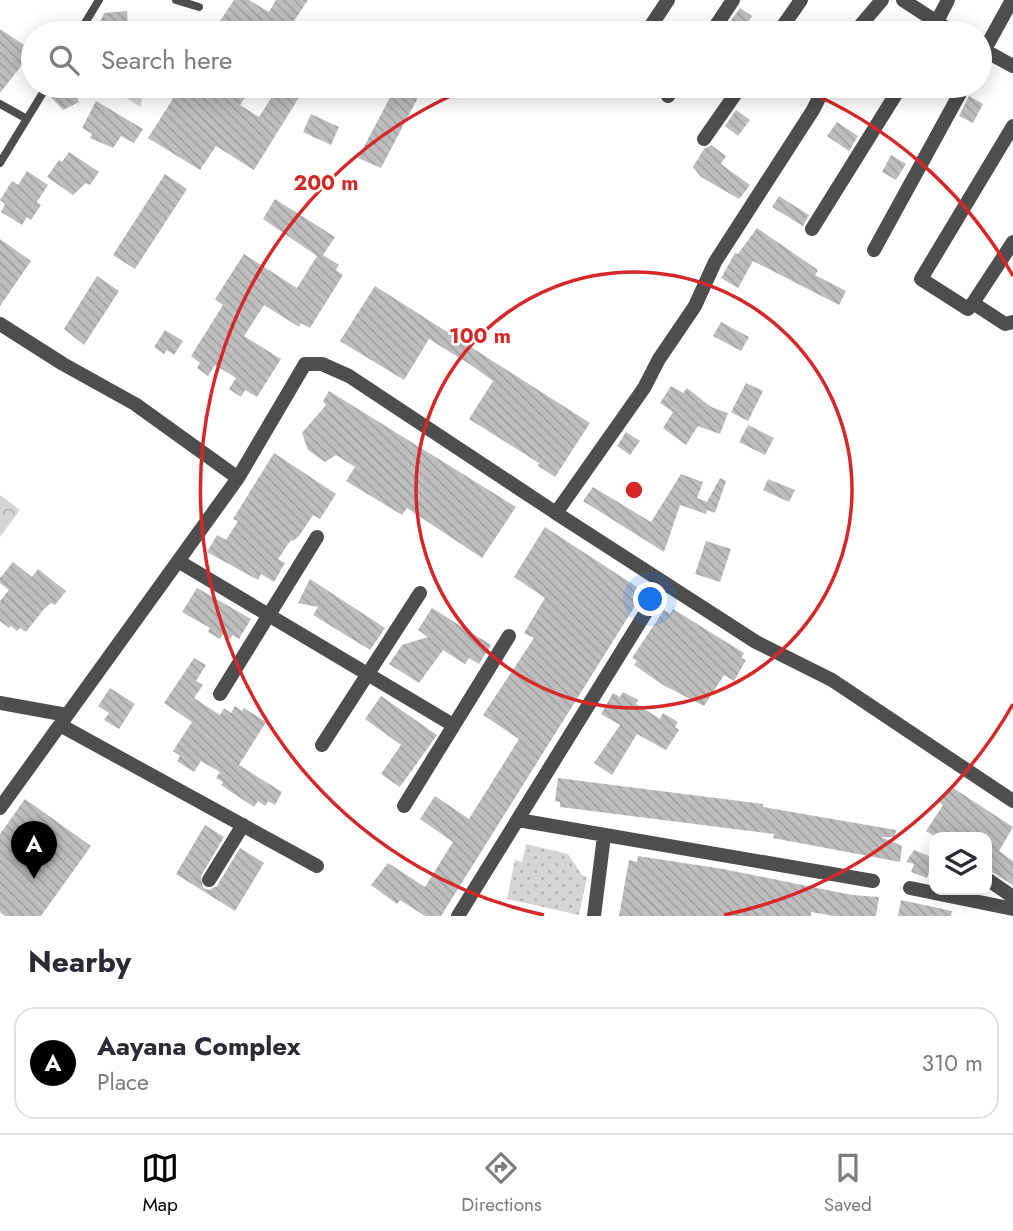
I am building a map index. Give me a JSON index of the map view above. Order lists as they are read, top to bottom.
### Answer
{
  "page": {
    "search": "Search here",
    "pins": "A",
    "heading": "Nearby",
    "list": [
      {
        "mark": "A",
        "name": "Aayana Complex",
        "note": "Place",
        "value": "310 m"
      }
    ],
    "nav": ["Map", "Directions", "Saved"]
  },
  "rings": ["200 m", "100 m"]
}
